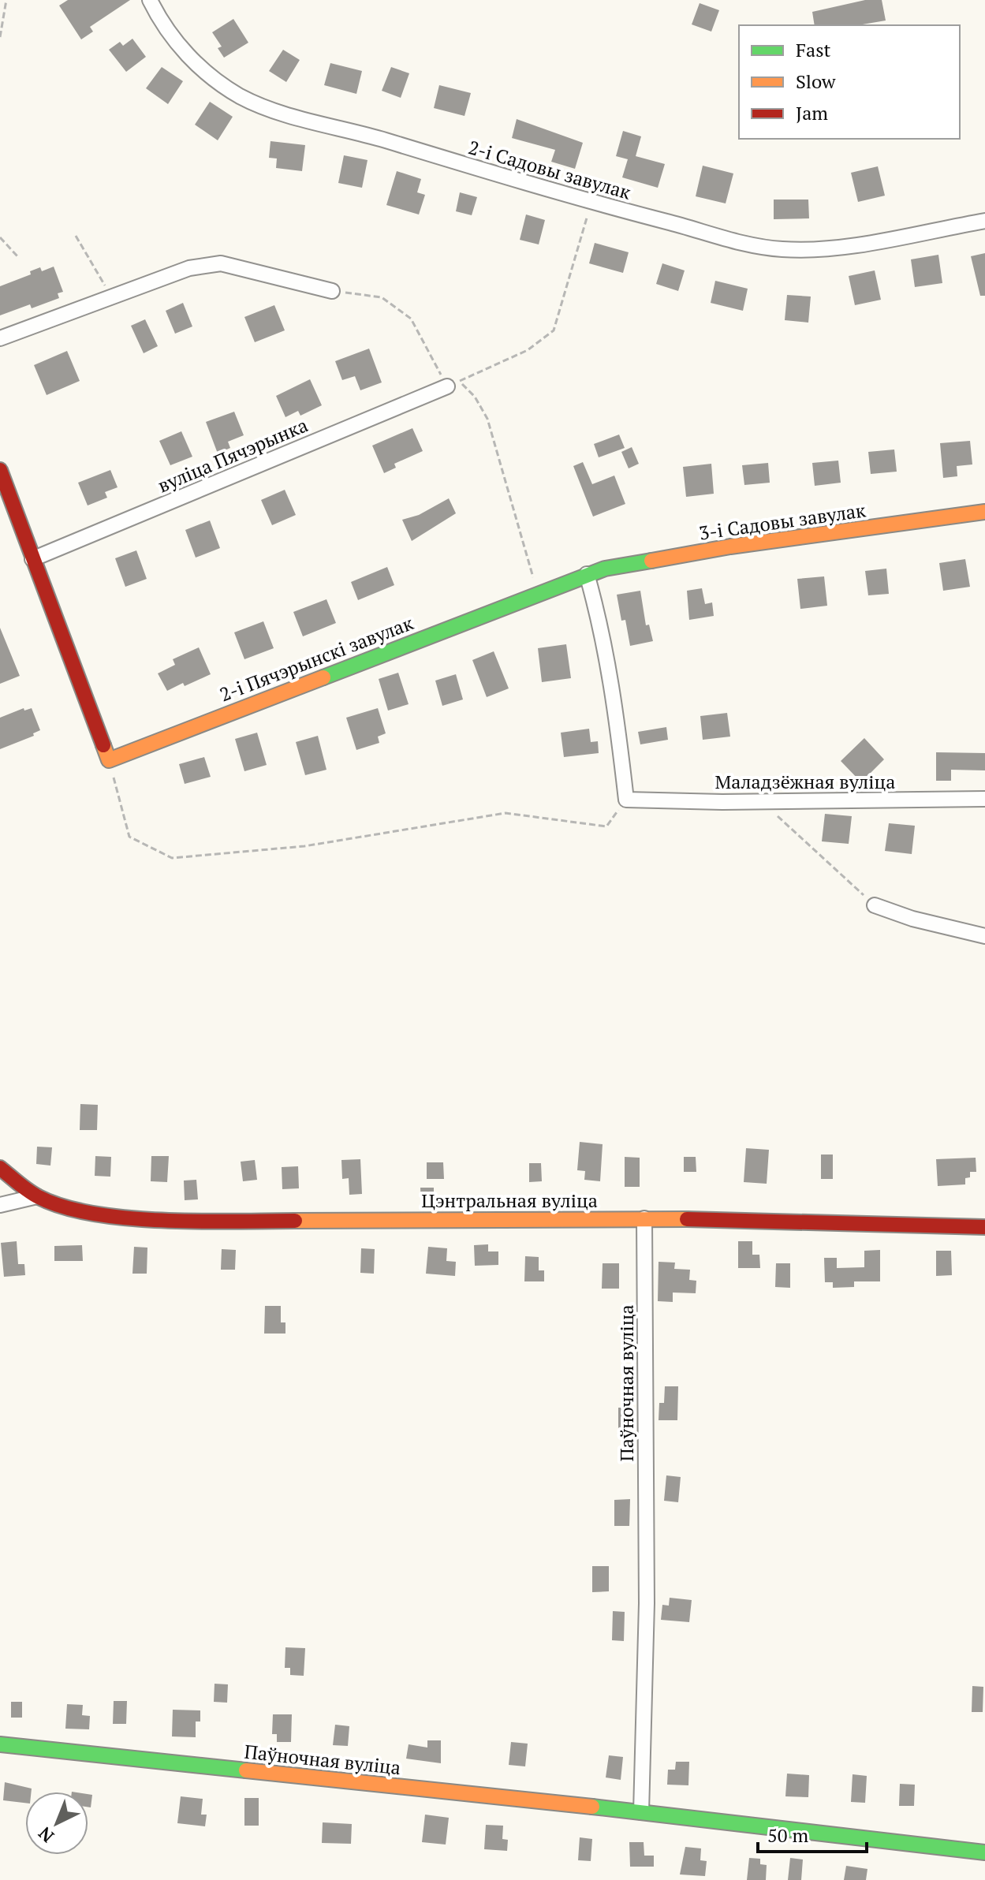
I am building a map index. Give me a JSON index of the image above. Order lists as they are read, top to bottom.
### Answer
{
  "streets": {
    "street": [
      "2-і Садовы завулак",
      "вуліца Пячэрынка",
      "3-і Садовы завулак",
      "2-і Пячэрынскі завулак",
      "Маладзёжная вуліца",
      "Цэнтральная вуліца",
      "Паўночная вуліца"
    ]
  },
  "crossings": [
    ["3-і Садовы завулак", "2-і Пячэрынскі завулак"],
    ["Цэнтральная вуліца", "Паўночная вуліца"]
  ],
  "legend": ["Fast", "Slow", "Jam"],
  "scale_bar": "50 m",
  "north": "bottom left"
}
